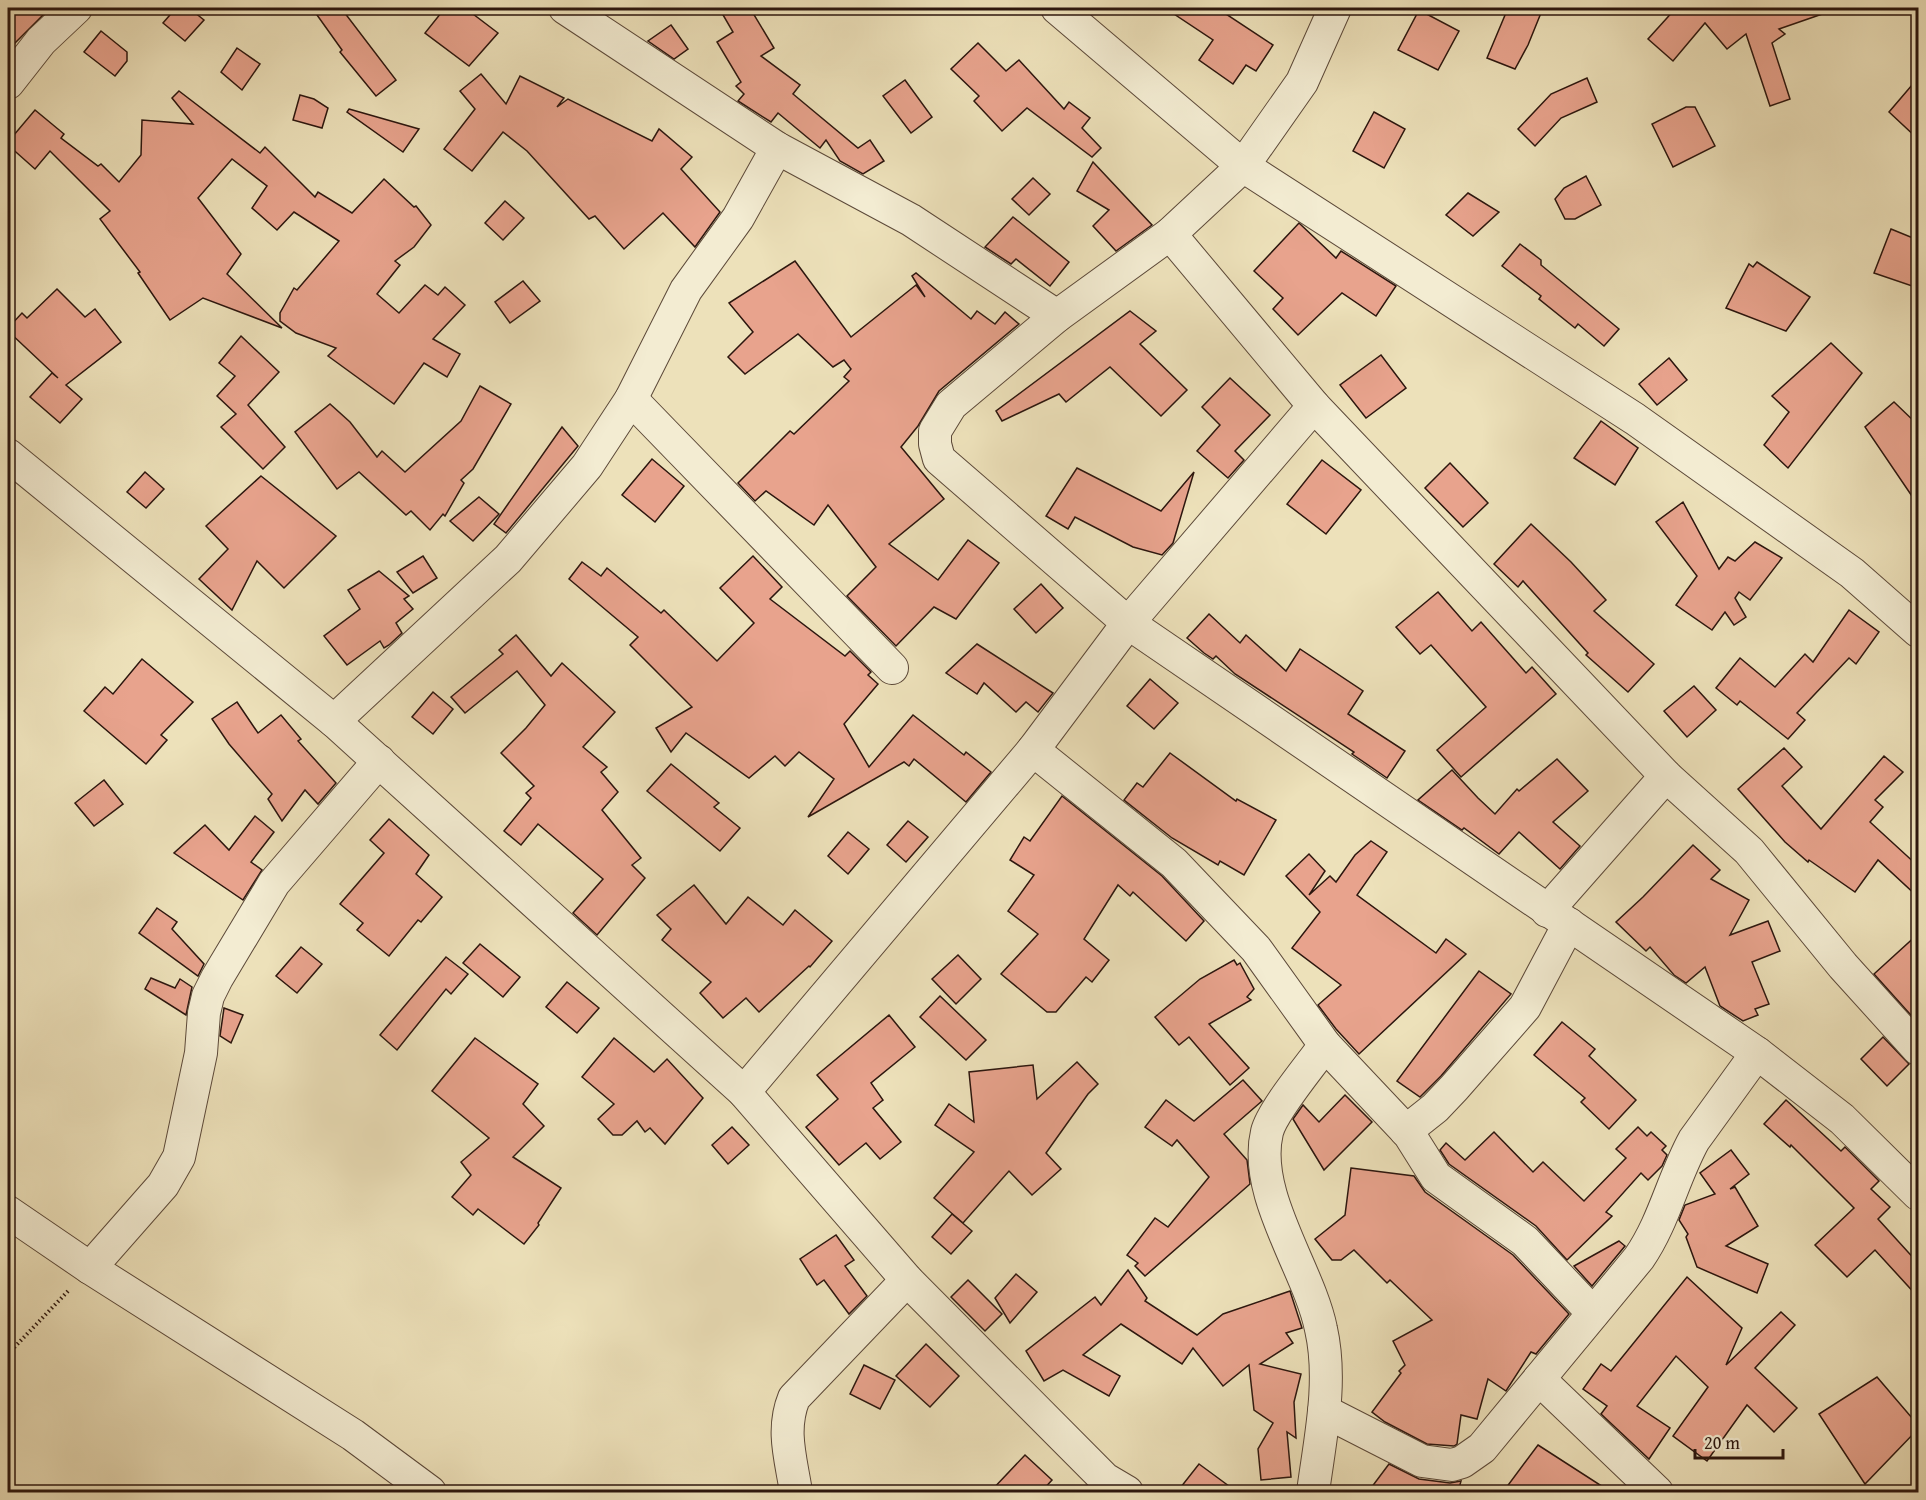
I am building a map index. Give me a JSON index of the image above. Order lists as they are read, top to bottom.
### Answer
{
  "scale_bar": "20 m"
}
